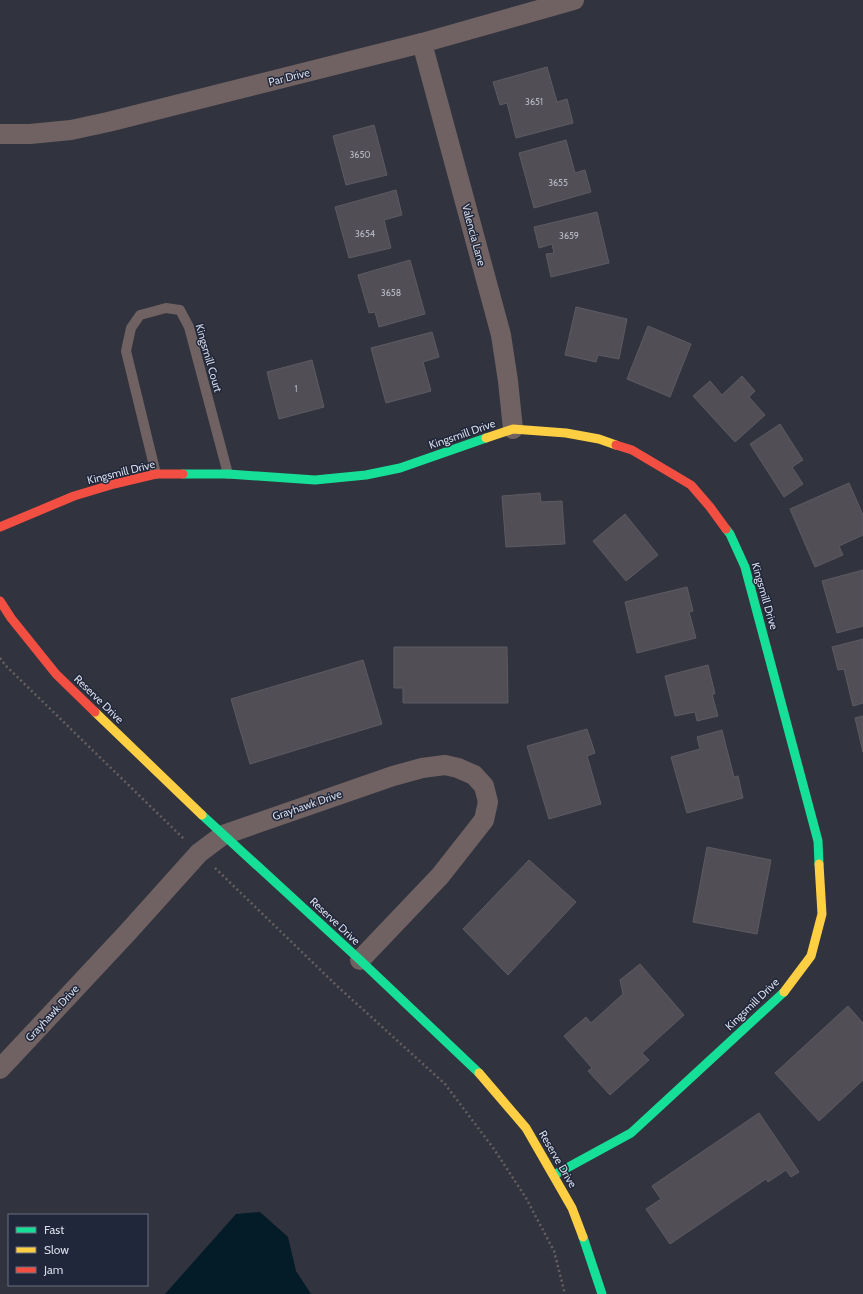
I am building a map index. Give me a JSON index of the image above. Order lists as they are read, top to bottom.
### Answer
{
  "streets": {
    "street": [
      "Par Drive",
      "Valencia Lane",
      "Kingsmill Drive",
      "Reserve Drive",
      "Grayhawk Drive"
    ],
    "lane": ["Kingsmill Court"]
  },
  "crossings": [
    ["Par Drive", "Valencia Lane"],
    ["Valencia Lane", "Kingsmill Drive"],
    ["Kingsmill Court", "Kingsmill Drive"],
    ["Kingsmill Drive", "Reserve Drive"],
    ["Reserve Drive", "Grayhawk Drive"]
  ],
  "house_numbers": [
    "3651",
    "3650",
    "3655",
    "3654",
    "3659",
    "3658",
    "1"
  ],
  "legend": ["Fast", "Slow", "Jam"]
}
